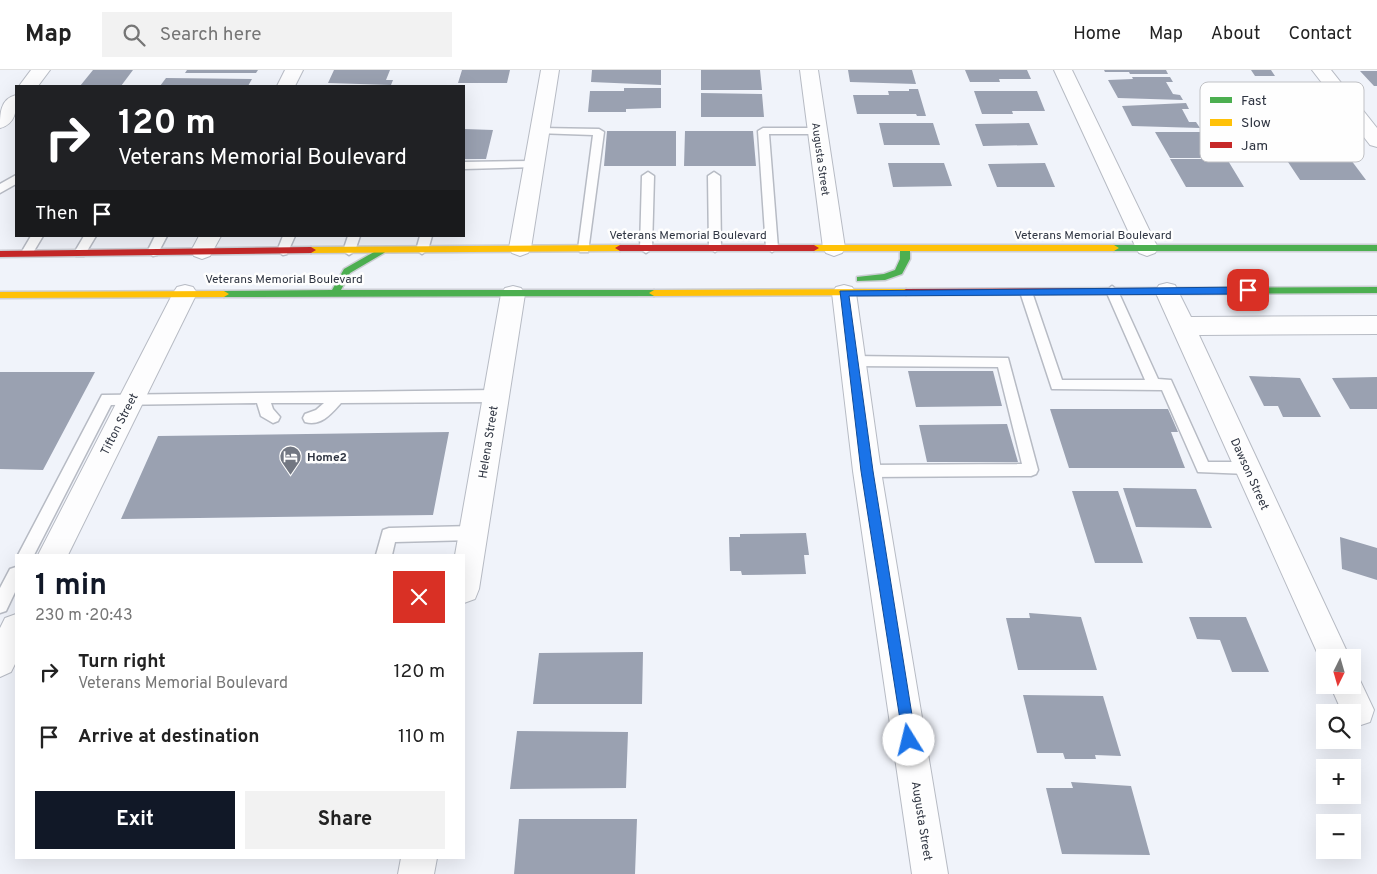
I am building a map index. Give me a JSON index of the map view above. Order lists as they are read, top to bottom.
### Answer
{
  "streets": {
    "main road": ["Veterans Memorial Boulevard"],
    "street": [
      "Augusta Street",
      "Tifton Street",
      "Helena Street",
      "Dawson Street"
    ]
  },
  "crossings": [
    ["Augusta Street", "Veterans Memorial Boulevard"],
    ["Veterans Memorial Boulevard", "Tifton Street"],
    ["Veterans Memorial Boulevard", "Helena Street"],
    ["Veterans Memorial Boulevard", "Dawson Street"]
  ],
  "places": {
    "hotel": ["Home2"]
  },
  "legend": ["Fast", "Slow", "Jam"],
  "north": "bottom",
  "page": {
    "header": "Map",
    "search": "Search here",
    "nav": [
      "Home",
      "Map",
      "About",
      "Contact"
    ],
    "turn": ["120 m", "Veterans Memorial Boulevard"],
    "then": "Then",
    "heading": ["1 min", "230 m · 20:43"],
    "list": [
      {
        "name": "Turn right",
        "note": "Veterans Memorial Boulevard",
        "value": "120 m"
      },
      {
        "name": "Arrive at destination",
        "value": "110 m"
      }
    ],
    "map_buttons": ["+", "−"],
    "buttons": ["Exit", "Share"]
  }
}
